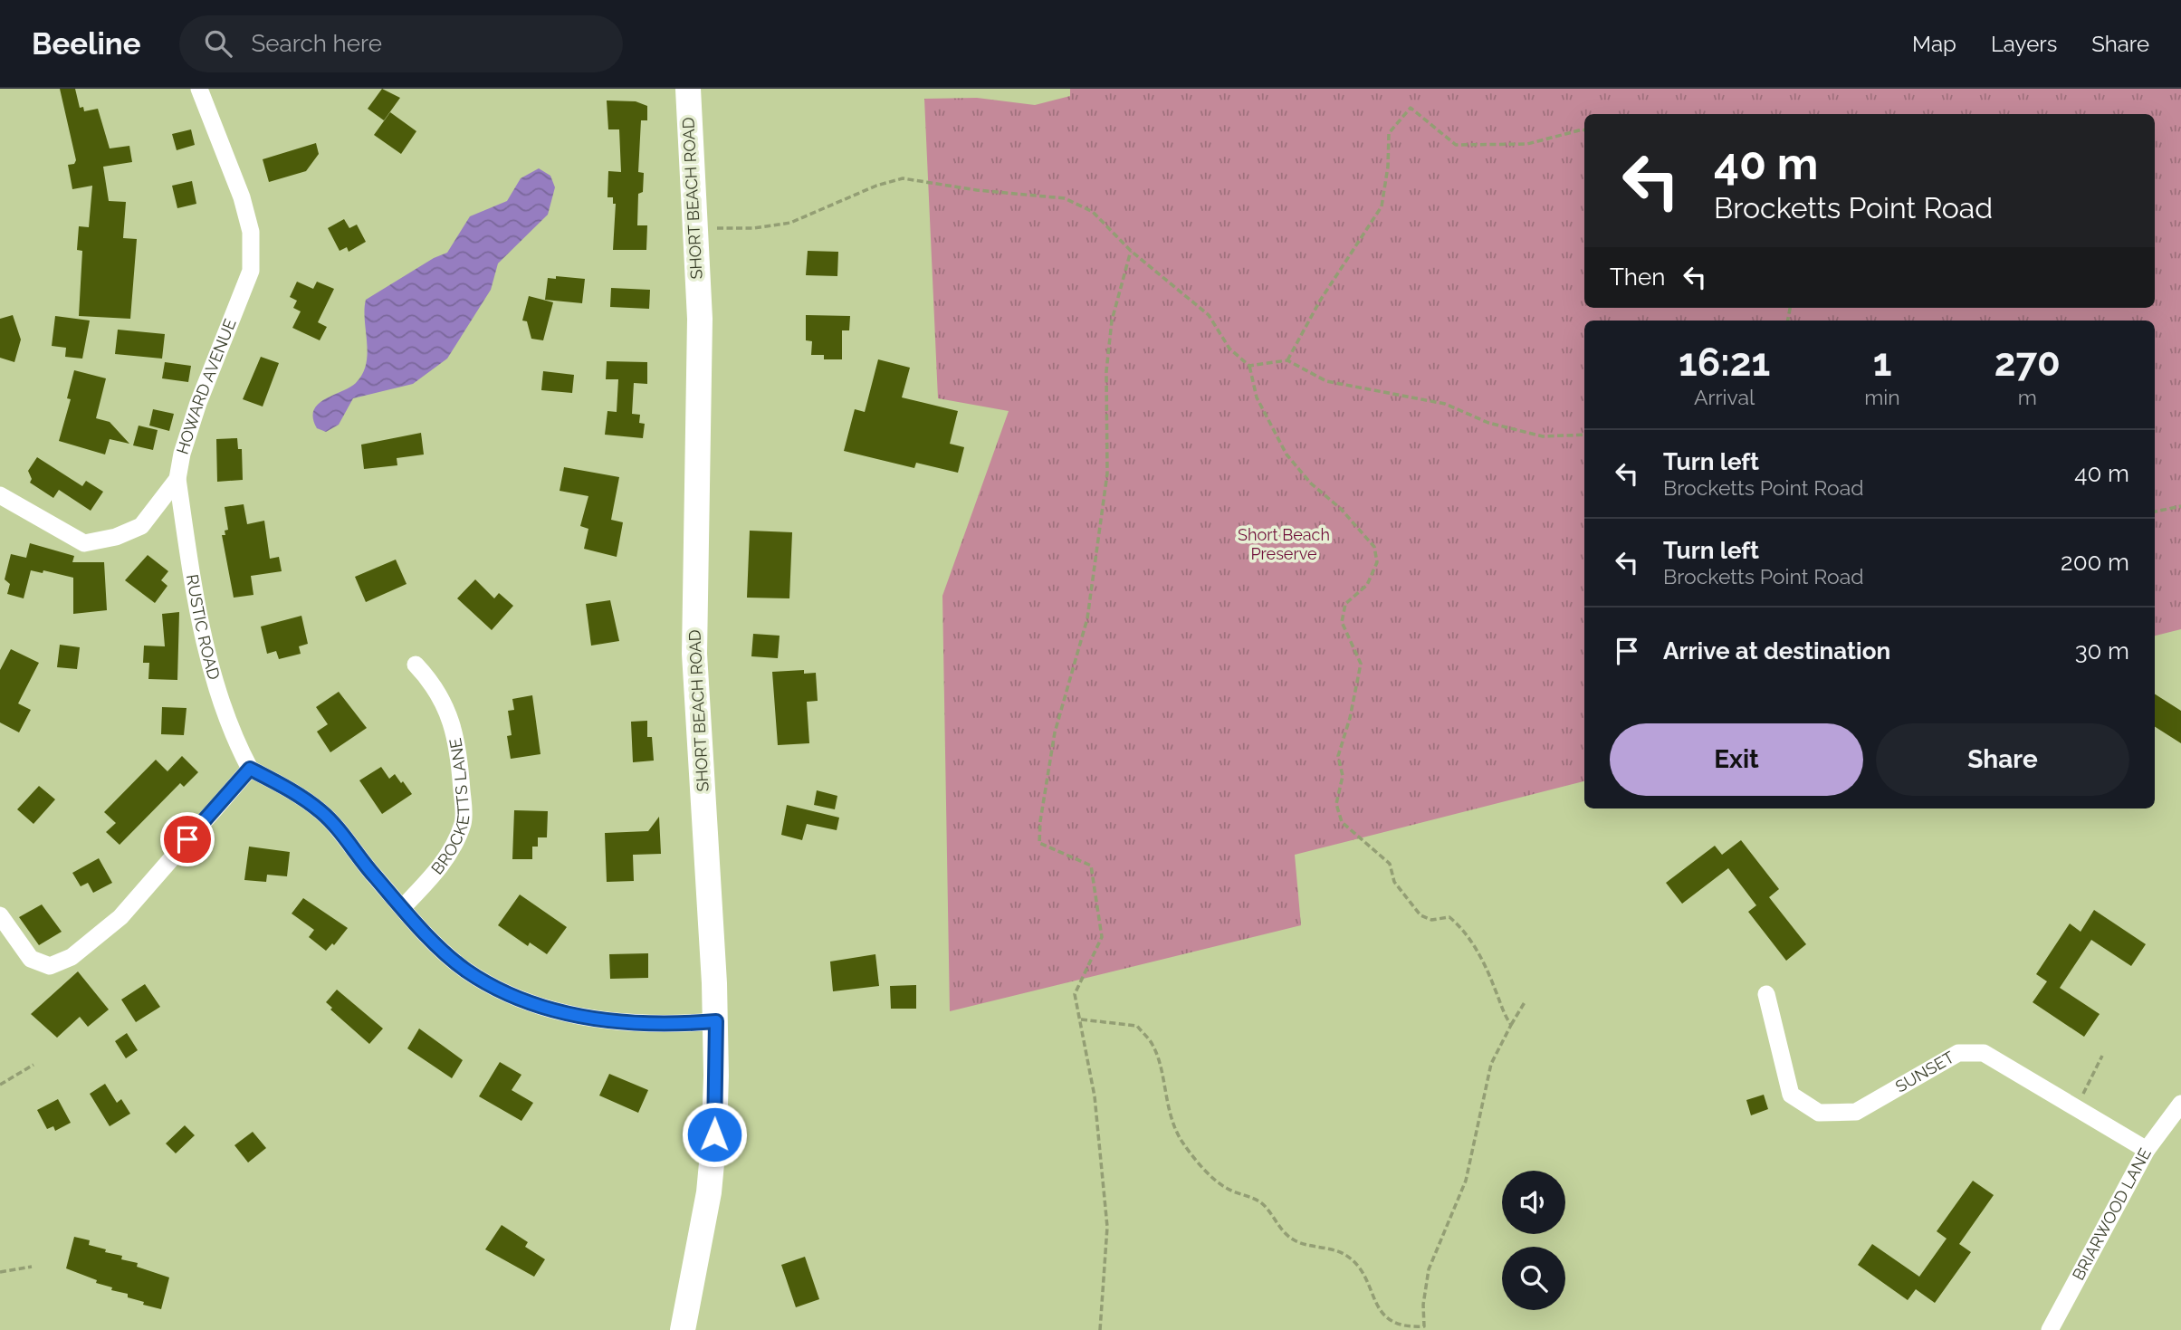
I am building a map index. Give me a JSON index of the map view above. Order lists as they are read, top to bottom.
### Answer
{
  "streets": {
    "main road": ["SHORT BEACH ROAD"],
    "street": [
      "HOWARD AVENUE",
      "RUSTIC ROAD",
      "BROCKETTS LANE",
      "SUNSET",
      "BRIARWOOD LANE"
    ]
  },
  "crossings": [
    ["HOWARD AVENUE", "RUSTIC ROAD"],
    ["SUNSET", "BRIARWOOD LANE"]
  ],
  "parks": ["Short Beach Preserve"],
  "page": {
    "header": "Beeline",
    "search": "Search here",
    "nav": ["Map", "Layers", "Share"],
    "turn": ["40 m", "Brocketts Point Road"],
    "then": "Then",
    "eta": [
      "16:21",
      "Arrival",
      "1",
      "min",
      "270",
      "m"
    ],
    "list": [
      {
        "name": "Turn left",
        "note": "Brocketts Point Road",
        "value": "40 m"
      },
      {
        "name": "Turn left",
        "note": "Brocketts Point Road",
        "value": "200 m"
      },
      {
        "name": "Arrive at destination",
        "value": "30 m"
      }
    ],
    "buttons": ["Exit", "Share"]
  }
}
